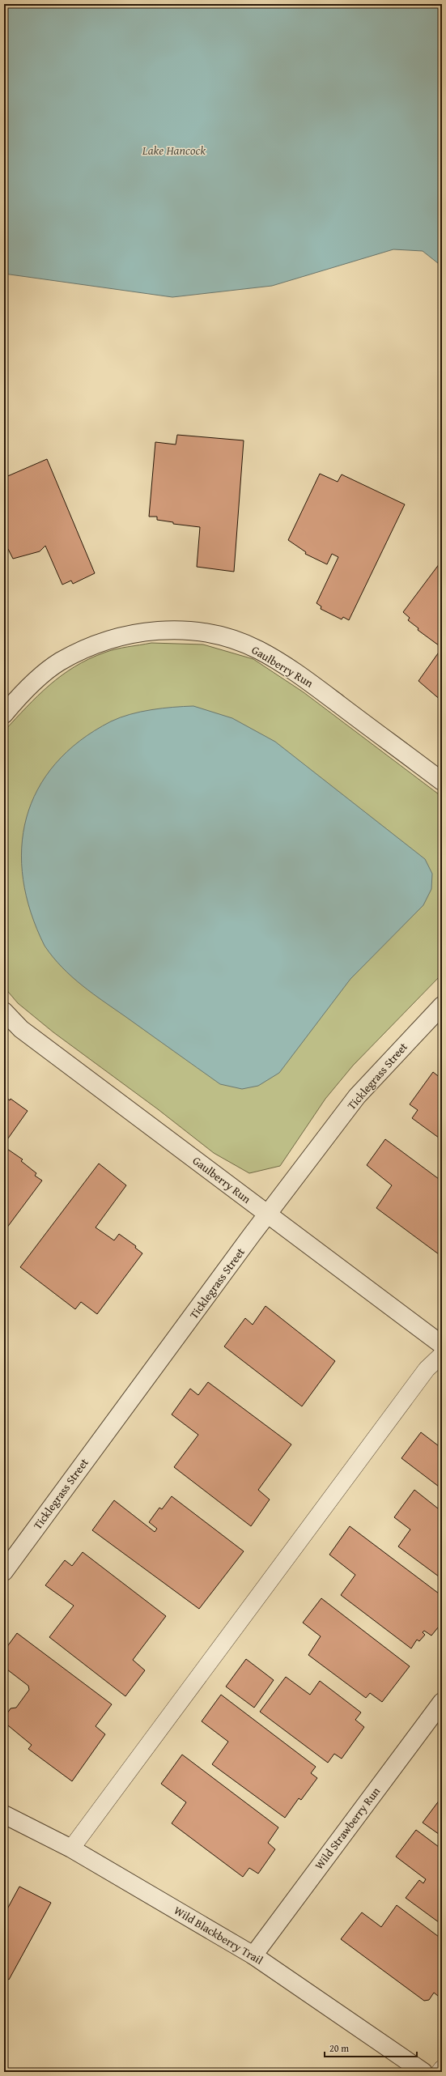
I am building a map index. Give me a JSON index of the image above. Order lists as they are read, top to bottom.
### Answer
{
  "streets": {
    "street": [
      "Gaulberry Run",
      "Ticklegrass Street",
      "Wild Strawberry Run",
      "Wild Blackberry Trail"
    ]
  },
  "crossings": [
    ["Gaulberry Run", "Ticklegrass Street"],
    ["Wild Strawberry Run", "Wild Blackberry Trail"]
  ],
  "water": ["Lake Hancock"],
  "scale_bar": "20 m"
}
